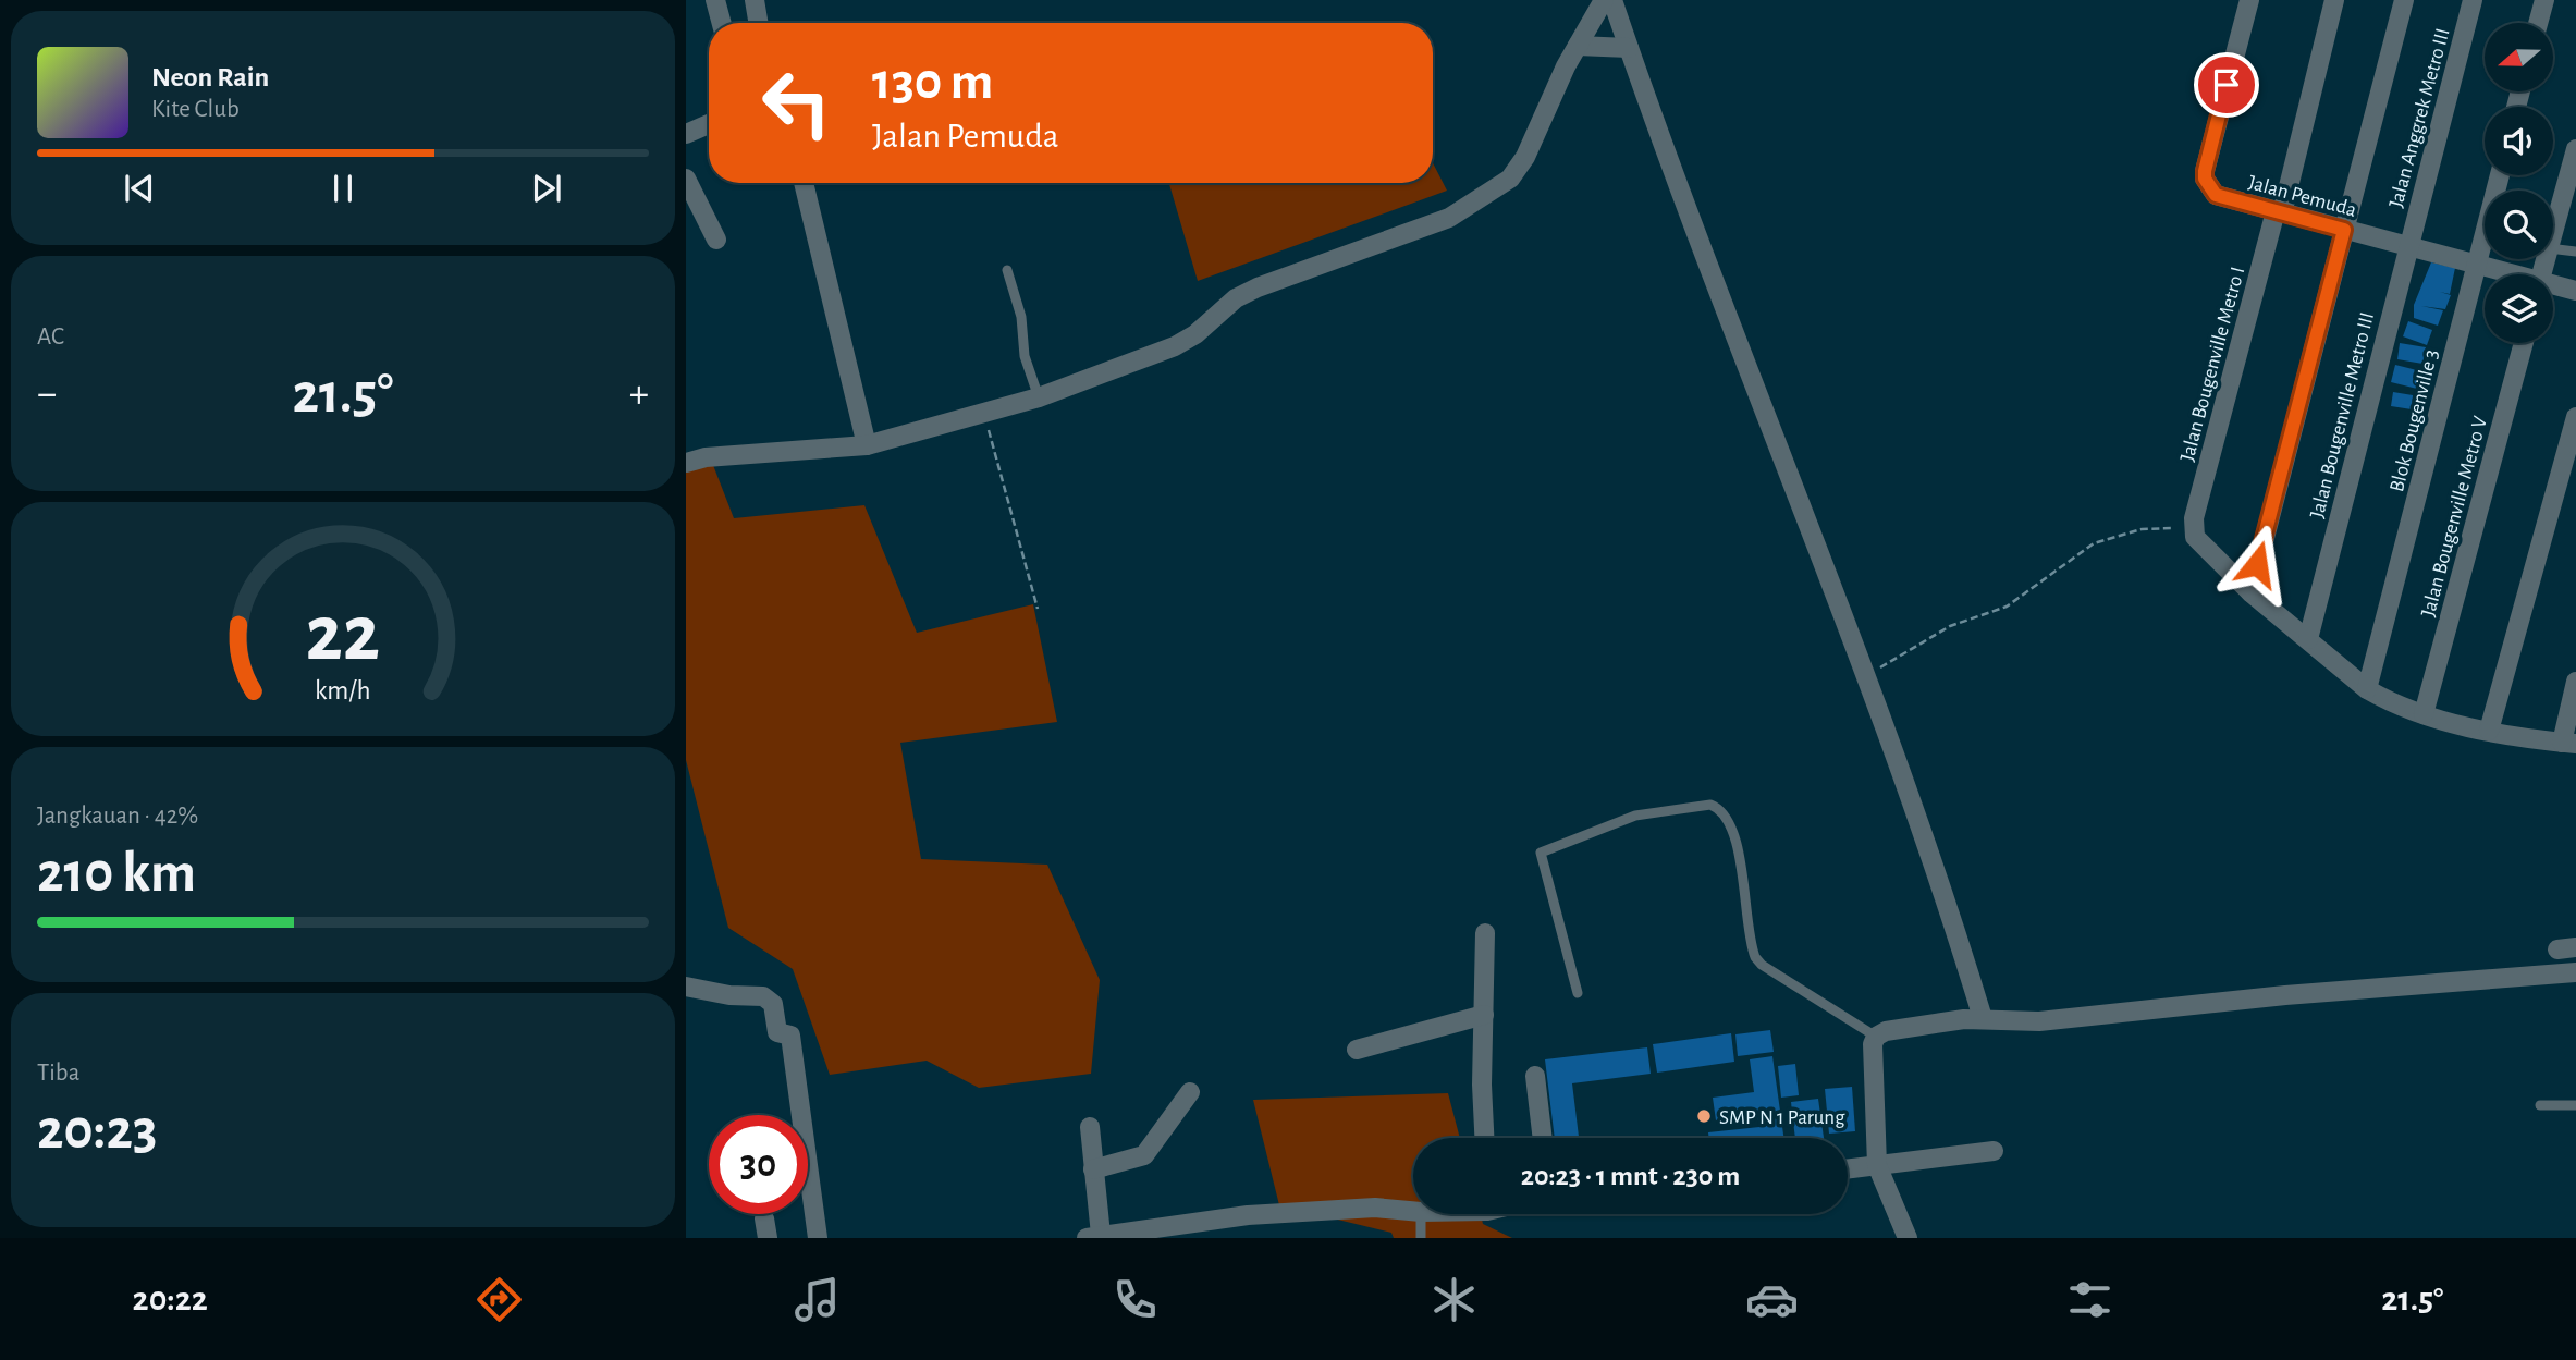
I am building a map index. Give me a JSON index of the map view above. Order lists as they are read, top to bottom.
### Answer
{
  "streets": {
    "street": [
      "Jalan Anggrek Metro III",
      "Jalan Pemuda",
      "Jalan Bougenville Metro I",
      "Jalan Bougenville Metro III",
      "Blok Bougenville 3",
      "Jalan Bougenville Metro V"
    ]
  },
  "crossings": [
    ["Jalan Anggrek Metro III", "Jalan Pemuda"],
    ["Jalan Anggrek Metro III", "Jalan Bougenville Metro III"],
    ["Jalan Pemuda", "Jalan Bougenville Metro I"],
    ["Jalan Pemuda", "Jalan Bougenville Metro III"],
    ["Jalan Pemuda", "Blok Bougenville 3"]
  ],
  "places": ["SMP N 1 Parung"],
  "north": "left",
  "page": {
    "turn": ["130 m", "Jalan Pemuda"],
    "song": ["Neon Rain", "Kite Club"],
    "tile": [
      "AC",
      ["Jangkauan · 42%", "210 km"],
      ["Tiba", "20:23"]
    ],
    "heat": ["−", "21.5°", "+"],
    "limit": "30",
    "trip": "20:23 · 1 mnt · 230 m",
    "tabs": ["20:22", "21.5°"],
    "gauge": ["22", "km/h"]
  }
}
